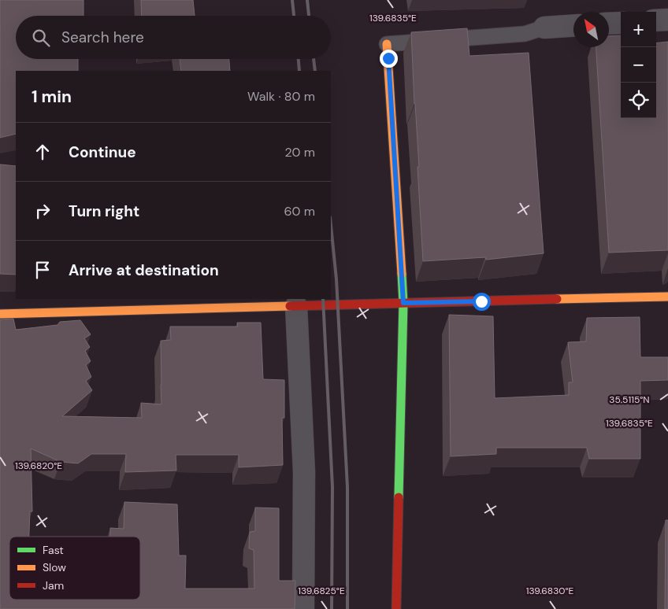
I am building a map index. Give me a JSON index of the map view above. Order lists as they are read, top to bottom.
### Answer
{
  "legend": ["Fast", "Slow", "Jam"],
  "north": "top left",
  "page": {
    "map_buttons": ["+", "−"],
    "search": "Search here",
    "heading": ["1 min", "Walk · 80 m"],
    "list": [
      ["Continue", "20 m"],
      ["Turn right", "60 m"],
      "Arrive at destination"
    ]
  },
  "coordinates": [
    "139.6835°E",
    "35.5115°N",
    "139.6820°E",
    "139.6825°E",
    "139.6830°E"
  ]
}
